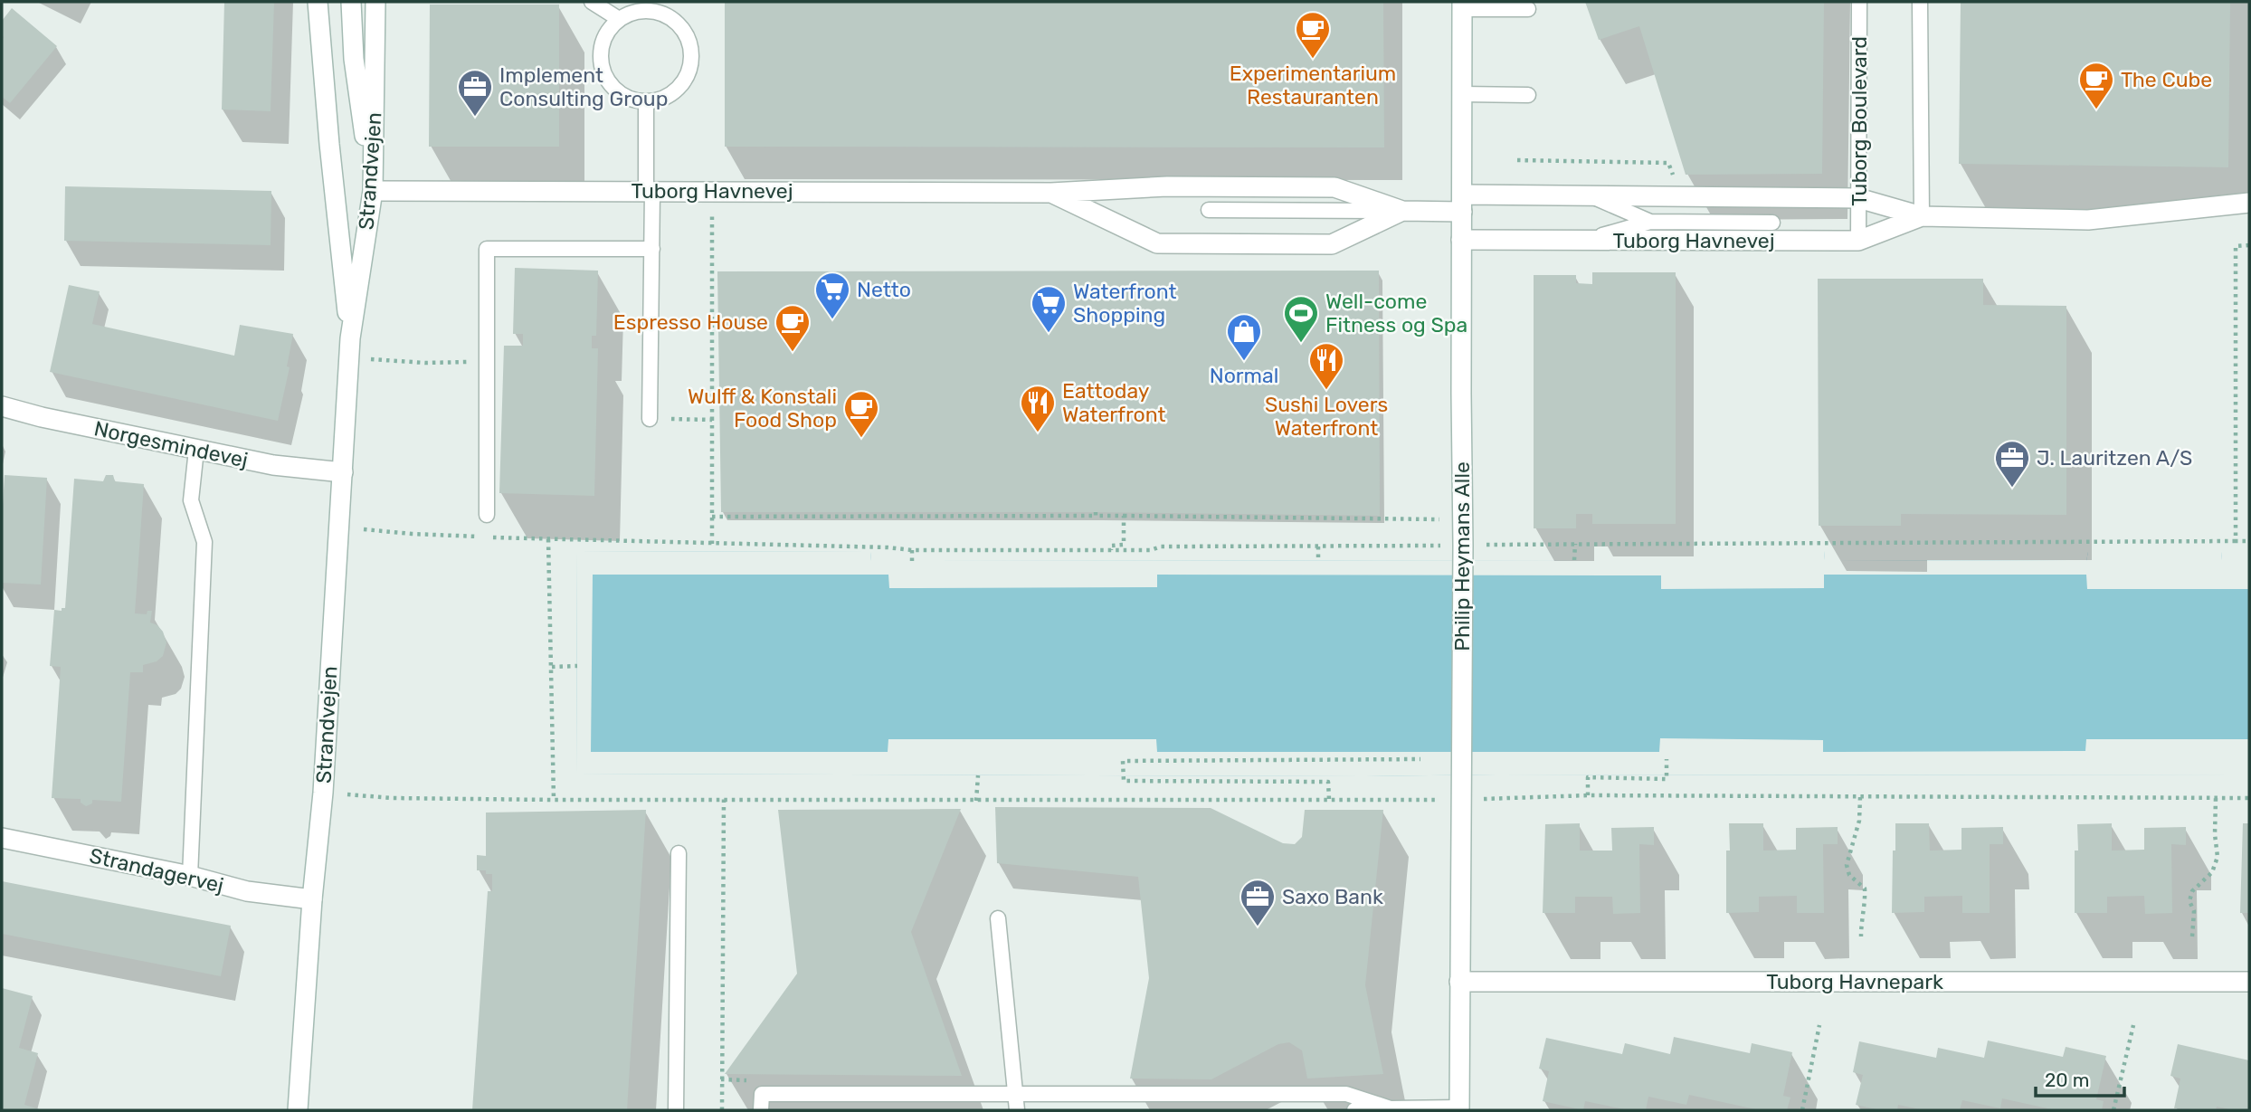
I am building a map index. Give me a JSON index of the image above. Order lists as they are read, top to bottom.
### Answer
{
  "streets": {
    "street": [
      "Strandvejen",
      "Tuborg Havnevej",
      "Norgesmindevej",
      "Philip Heymans Alle",
      "Strandagervej",
      "Tuborg Havnepark"
    ],
    "lane": ["Tuborg Boulevard"]
  },
  "crossings": [
    ["Tuborg Boulevard", "Tuborg Havnevej"],
    ["Strandvejen", "Tuborg Havnevej"],
    ["Strandvejen", "Norgesmindevej"],
    ["Strandvejen", "Strandagervej"],
    ["Tuborg Havnevej", "Philip Heymans Alle"],
    ["Philip Heymans Alle", "Tuborg Havnepark"]
  ],
  "places": {
    "cafe": [
      "Experimentarium Restauranten",
      "The Cube",
      "Espresso House",
      "Wulff & Konstali Food Shop"
    ],
    "office": ["Implement Consulting Group", "J. Lauritzen A/S", "Saxo Bank"],
    "supermarket": ["Netto", "Waterfront Shopping"],
    "sports": ["Well-come Fitness og Spa"],
    "shop": ["Normal"],
    "restaurant": ["Sushi Lovers Waterfront", "Eattoday Waterfront"]
  },
  "scale_bar": "20 m"
}
